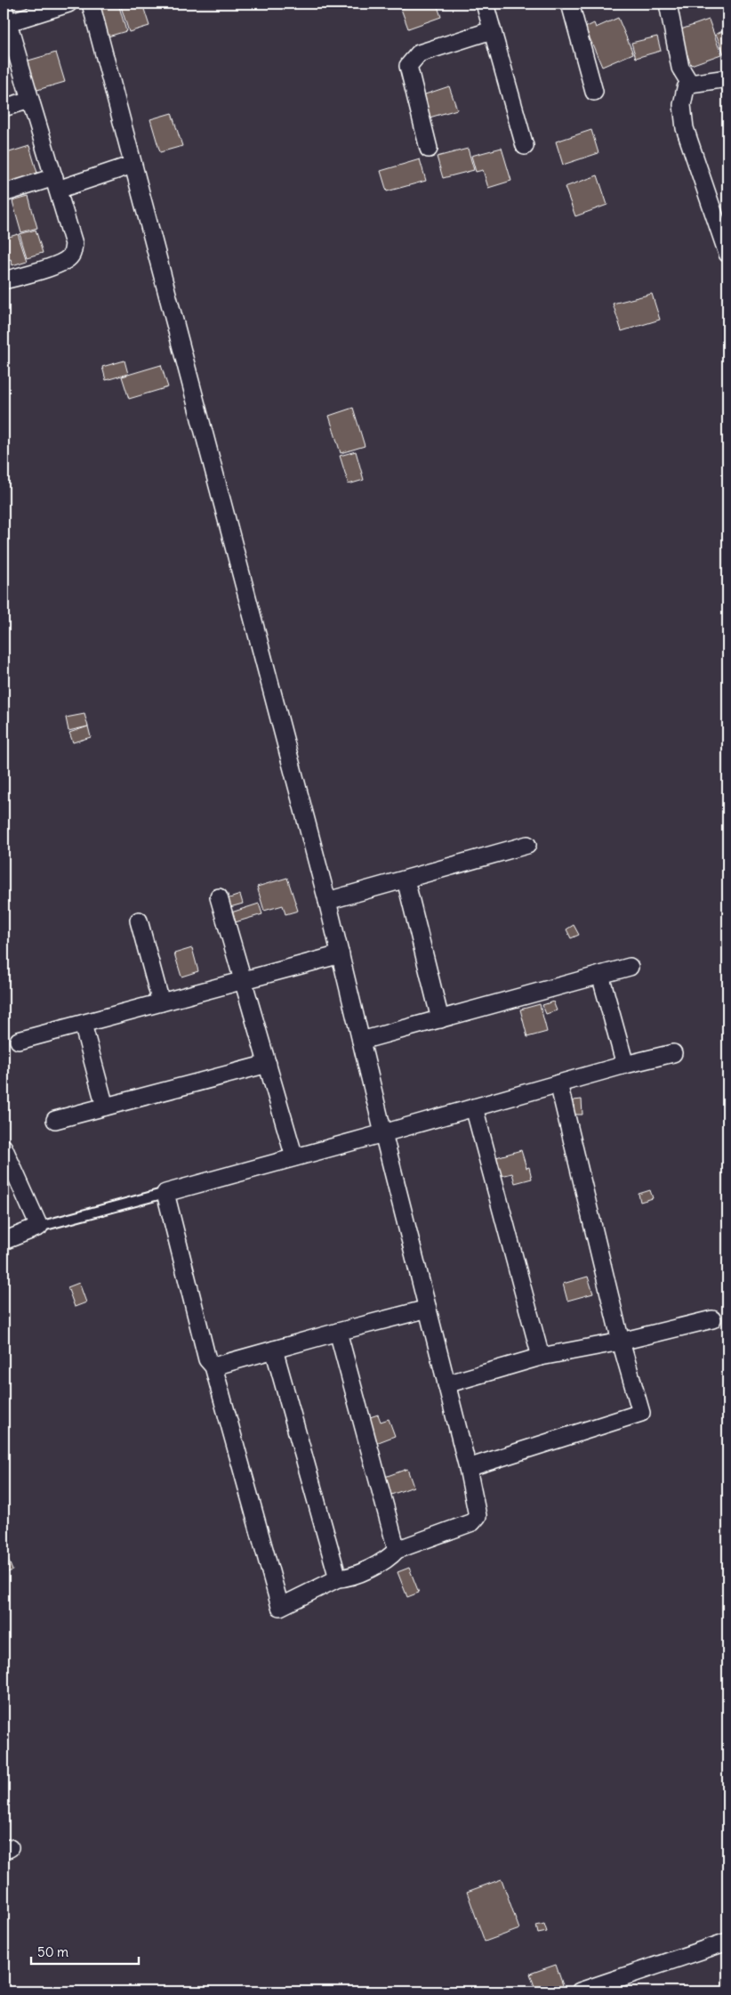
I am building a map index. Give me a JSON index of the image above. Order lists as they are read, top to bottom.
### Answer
{
  "scale_bar": "50 m"
}
